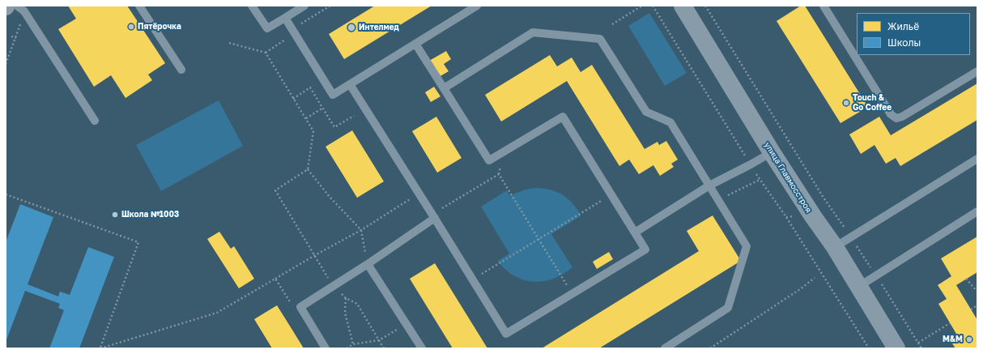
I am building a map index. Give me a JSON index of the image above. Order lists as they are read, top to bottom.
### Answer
{
  "streets": {
    "street": ["улица Главмосстроя"]
  },
  "places": [
    "Пятёрочка",
    "Интелмед",
    "Touch & Go Coffee",
    "Школа №1003",
    "M&M"
  ],
  "legend": ["Жильё", "Школы"]
}
